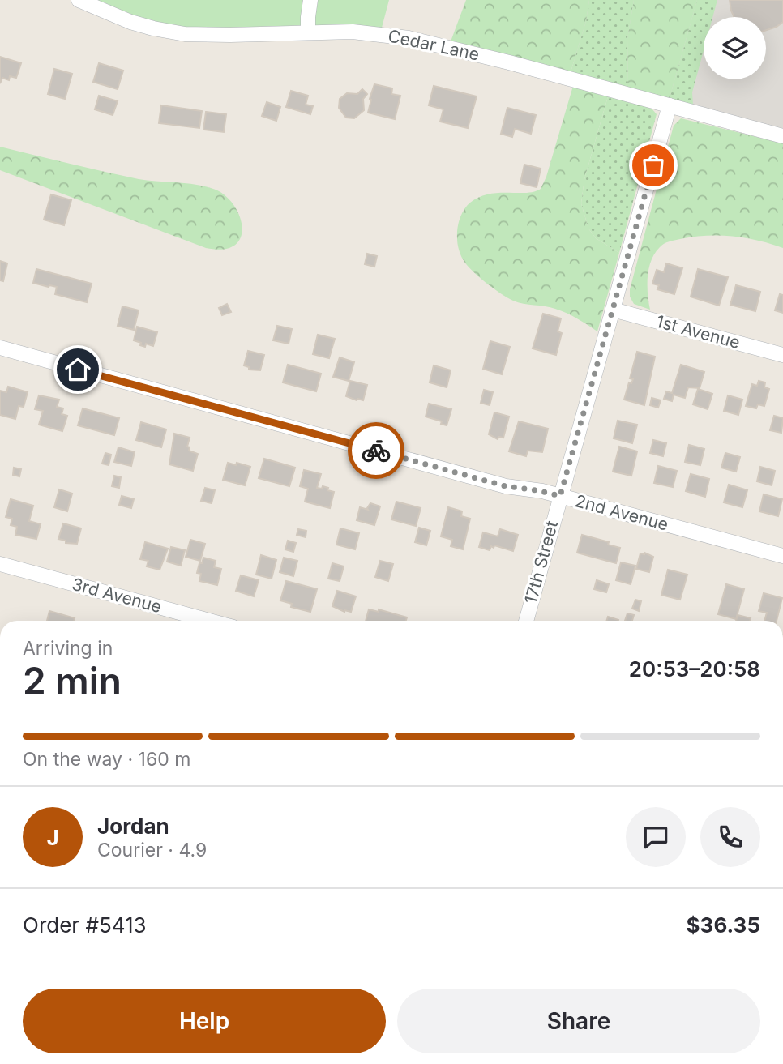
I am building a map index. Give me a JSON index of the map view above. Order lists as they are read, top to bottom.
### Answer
{
  "streets": {
    "street": [
      "Cedar Lane",
      "1st Avenue",
      "2nd Avenue",
      "17th Street",
      "3rd Avenue"
    ]
  },
  "crossings": [
    ["Cedar Lane", "17th Street"],
    ["1st Avenue", "17th Street"],
    ["2nd Avenue", "17th Street"]
  ],
  "page": {
    "heading": ["2 min", "Arriving in", "20:53–20:58"],
    "panel": [
      "Jordan",
      "Courier · 4.9",
      "Order #5413",
      "$36.35"
    ],
    "bar": "On the way · 160 m",
    "round": "J",
    "buttons": ["Help", "Share"]
  }
}
